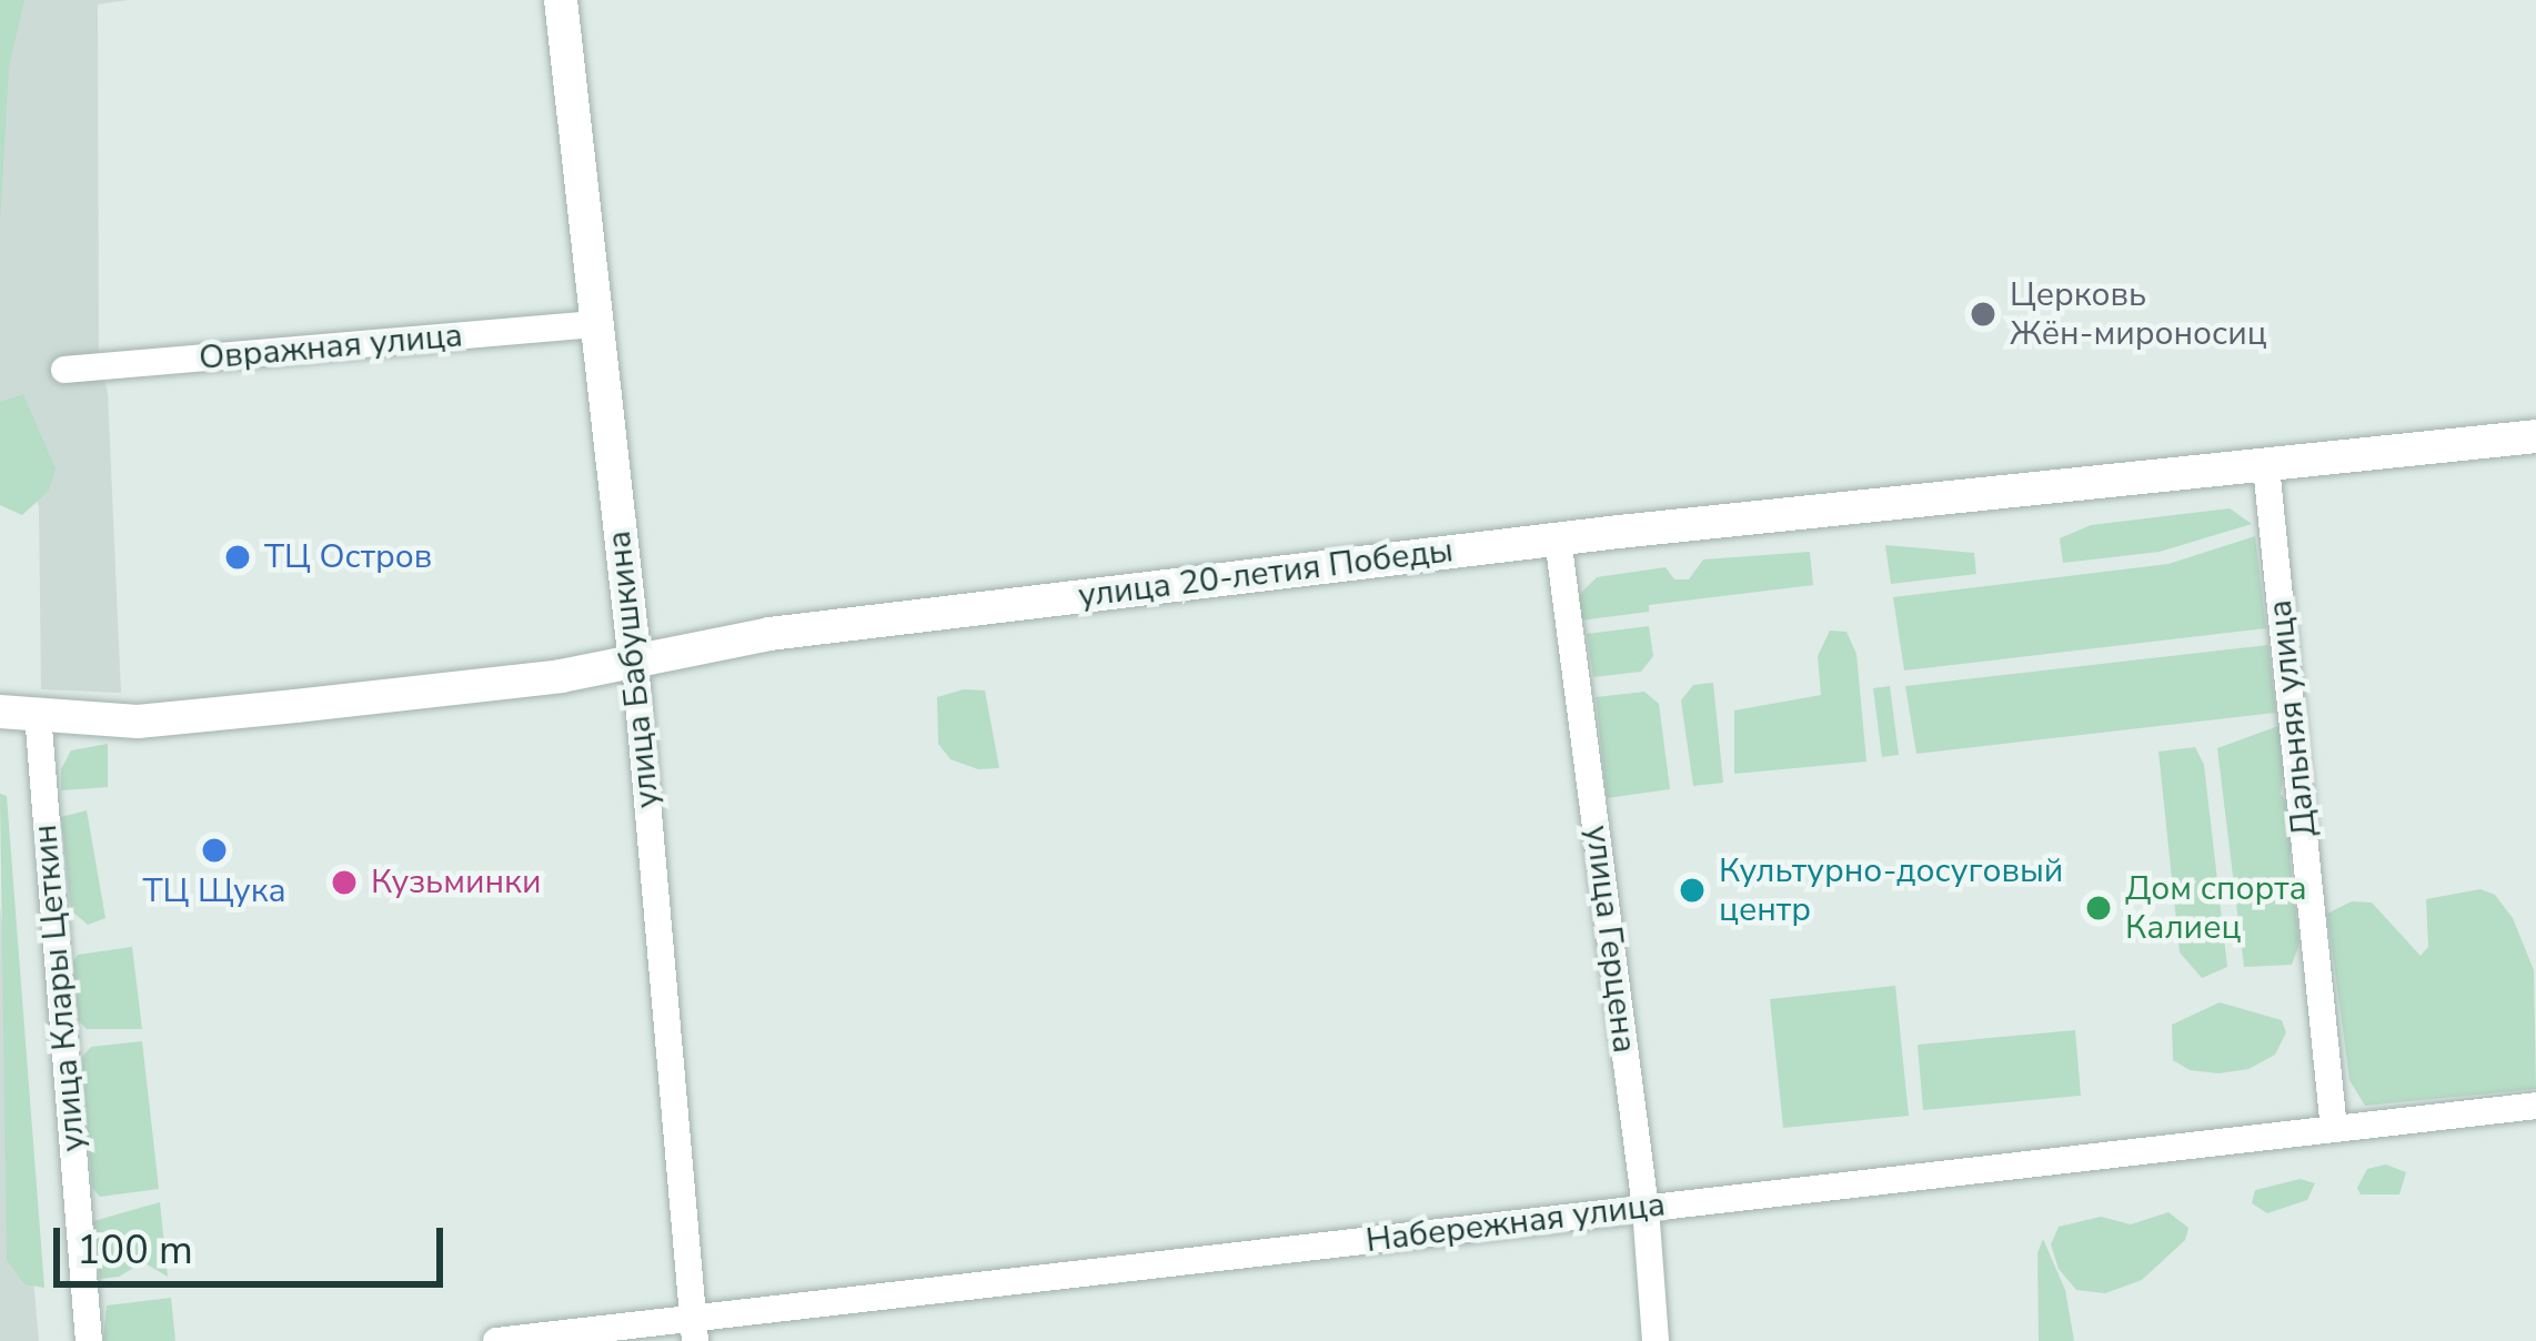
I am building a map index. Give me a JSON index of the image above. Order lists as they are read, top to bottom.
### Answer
{
  "streets": {
    "street": [
      "Овражная улица",
      "улица 20-летия Победы",
      "улица Бабушкина",
      "Дальняя улица",
      "улица Герцена",
      "улица Клары Цеткин",
      "Набережная улица"
    ]
  },
  "crossings": [
    ["Овражная улица", "улица Бабушкина"],
    ["улица 20-летия Победы", "улица Бабушкина"],
    ["улица 20-летия Победы", "Дальняя улица"],
    ["улица 20-летия Победы", "улица Герцена"],
    ["улица 20-летия Победы", "улица Клары Цеткин"],
    ["улица Бабушкина", "Набережная улица"],
    ["Дальняя улица", "Набережная улица"],
    ["улица Герцена", "Набережная улица"]
  ],
  "places": [
    "Церковь Жён-мироносиц",
    "ТЦ Остров",
    "ТЦ Щука",
    "Кузьминки",
    "Культурно-досуговый центр",
    "Дом спорта Калиец"
  ],
  "scale_bar": "100 m"
}
